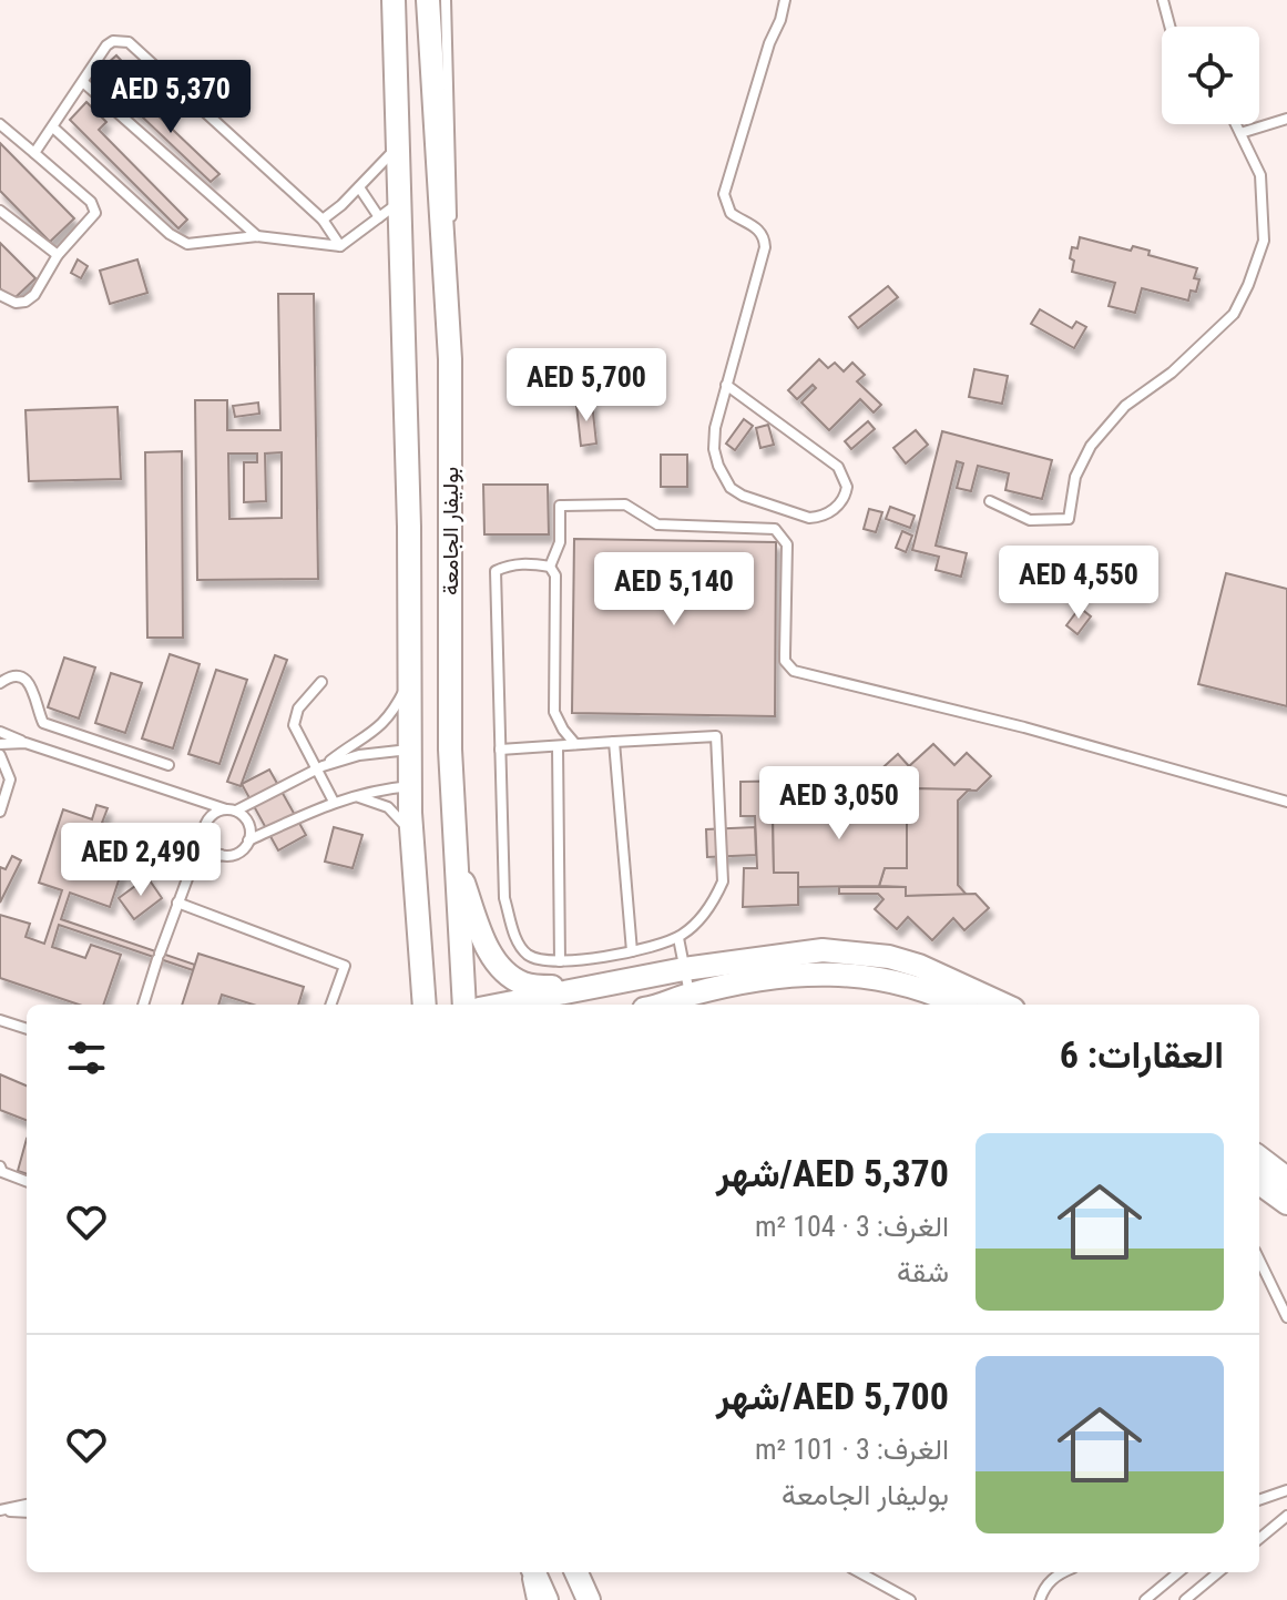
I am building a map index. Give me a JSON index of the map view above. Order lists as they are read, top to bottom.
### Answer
{
  "streets": {
    "street": ["بوليفار الجامعة"]
  },
  "page": {
    "price": [
      "AED 5,370",
      "AED 5,700",
      "AED 4,550",
      "AED 5,140",
      "AED 3,050",
      "AED 2,490"
    ],
    "heading": "العقارات: 6",
    "list": [
      {
        "name": "AED 5,370/شهر",
        "note": "الغرف: 3 · 104 m² · شقة"
      },
      {
        "name": "AED 5,700/شهر",
        "note": "الغرف: 3 · 101 m² · بوليفار الجامعة"
      }
    ]
  }
}
